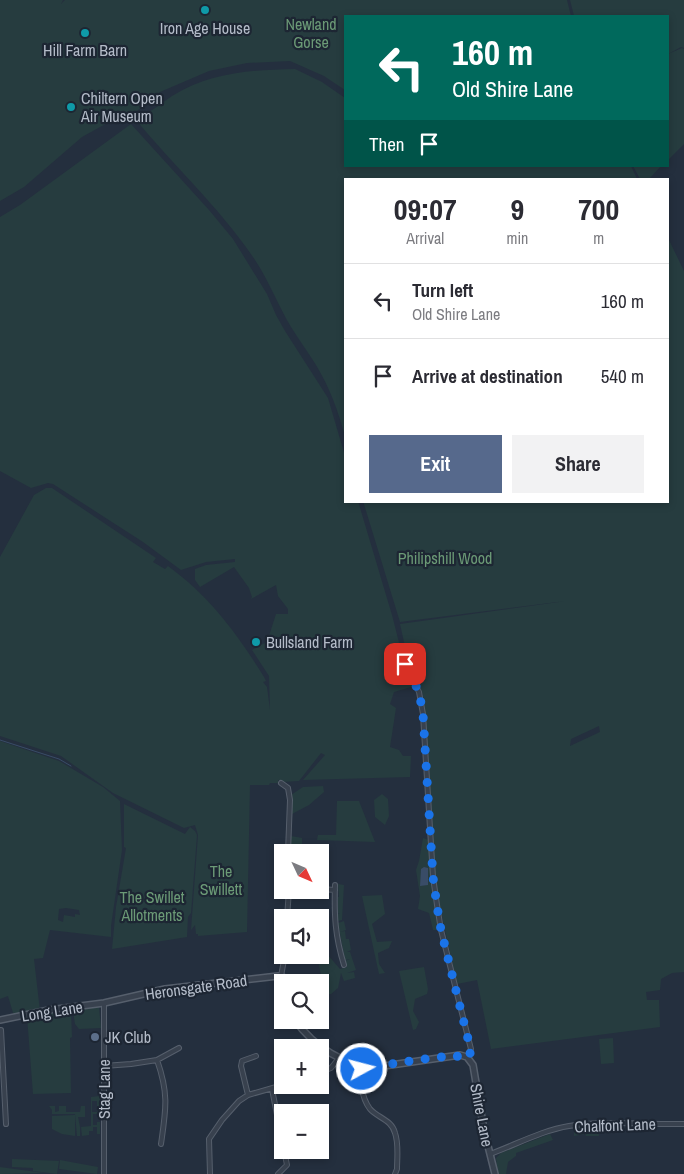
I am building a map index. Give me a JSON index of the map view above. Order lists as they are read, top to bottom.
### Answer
{
  "streets": {
    "street": [
      "Heronsgate Road",
      "Long Lane",
      "Stag Lane",
      "Shire Lane",
      "Chalfont Lane"
    ]
  },
  "crossings": [
    ["Heronsgate Road", "Long Lane"],
    ["Heronsgate Road", "Stag Lane"],
    ["Long Lane", "Stag Lane"],
    ["Shire Lane", "Chalfont Lane"]
  ],
  "parks": [
    "Newland Gorse",
    "Philipshill Wood",
    "The Swillett",
    "The Swillet Allotments"
  ],
  "places": [
    "Iron Age House",
    "Hill Farm Barn",
    "Chiltern Open Air Museum",
    "Bullsland Farm",
    "JK Club"
  ],
  "north": "bottom right",
  "page": {
    "turn": ["160 m", "Old Shire Lane"],
    "then": "Then",
    "eta": [
      "09:07",
      "Arrival",
      "9",
      "min",
      "700",
      "m"
    ],
    "list": [
      {
        "name": "Turn left",
        "note": "Old Shire Lane",
        "value": "160 m"
      },
      {
        "name": "Arrive at destination",
        "value": "540 m"
      }
    ],
    "buttons": ["Exit", "Share"],
    "map_buttons": ["+", "−"]
  }
}
